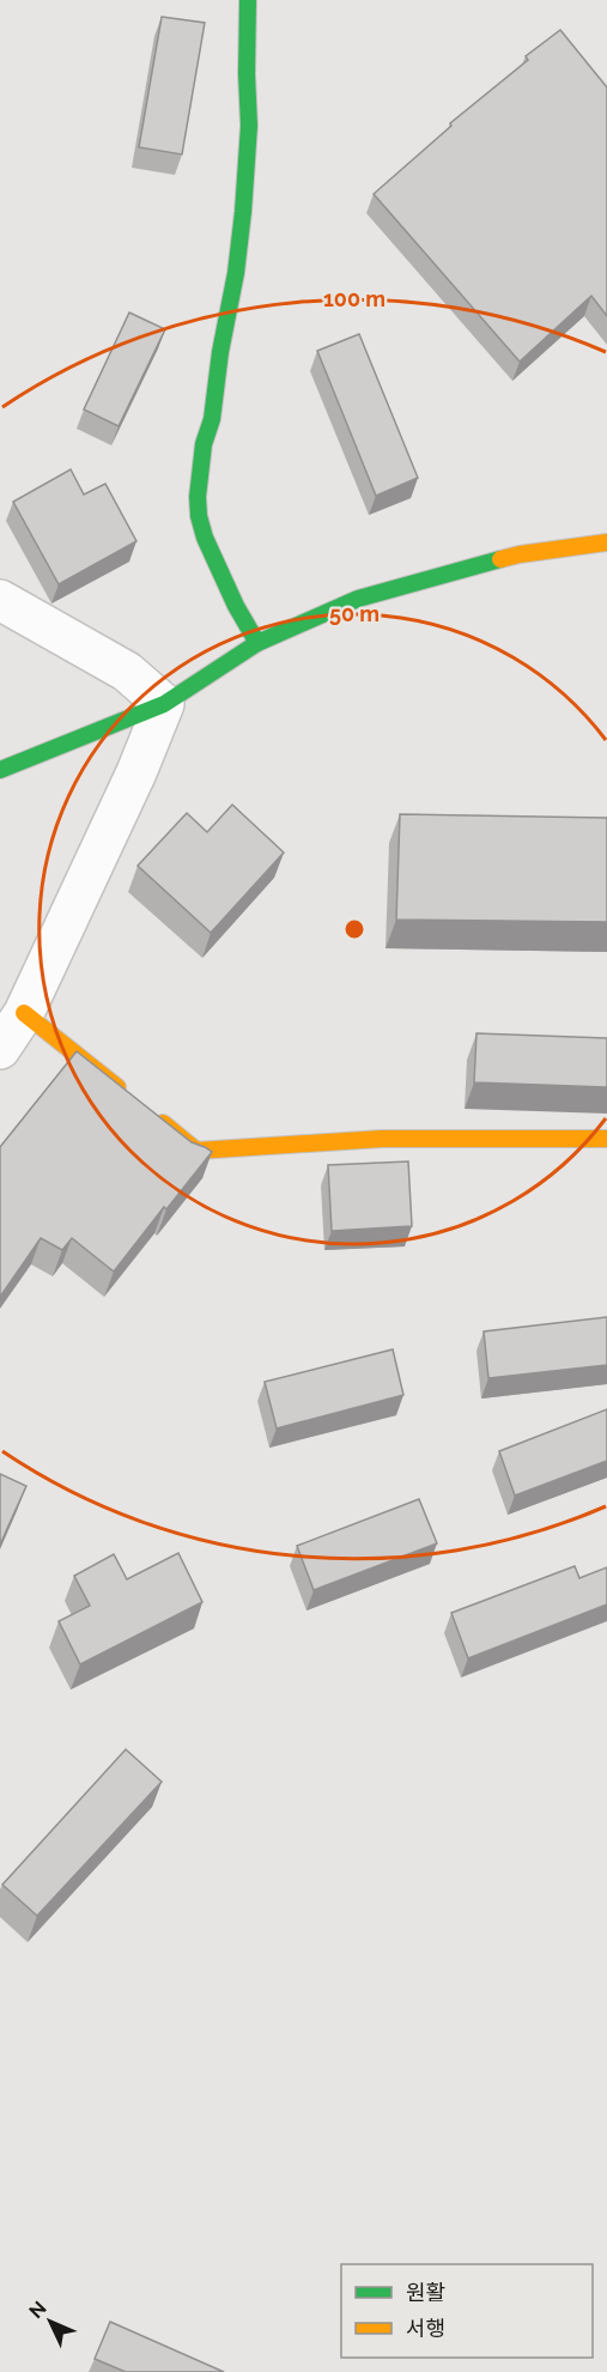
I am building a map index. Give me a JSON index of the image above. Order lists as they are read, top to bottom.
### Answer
{
  "legend": ["원활", "서행"],
  "north": "top left",
  "rings": ["100 m", "50 m"]
}
